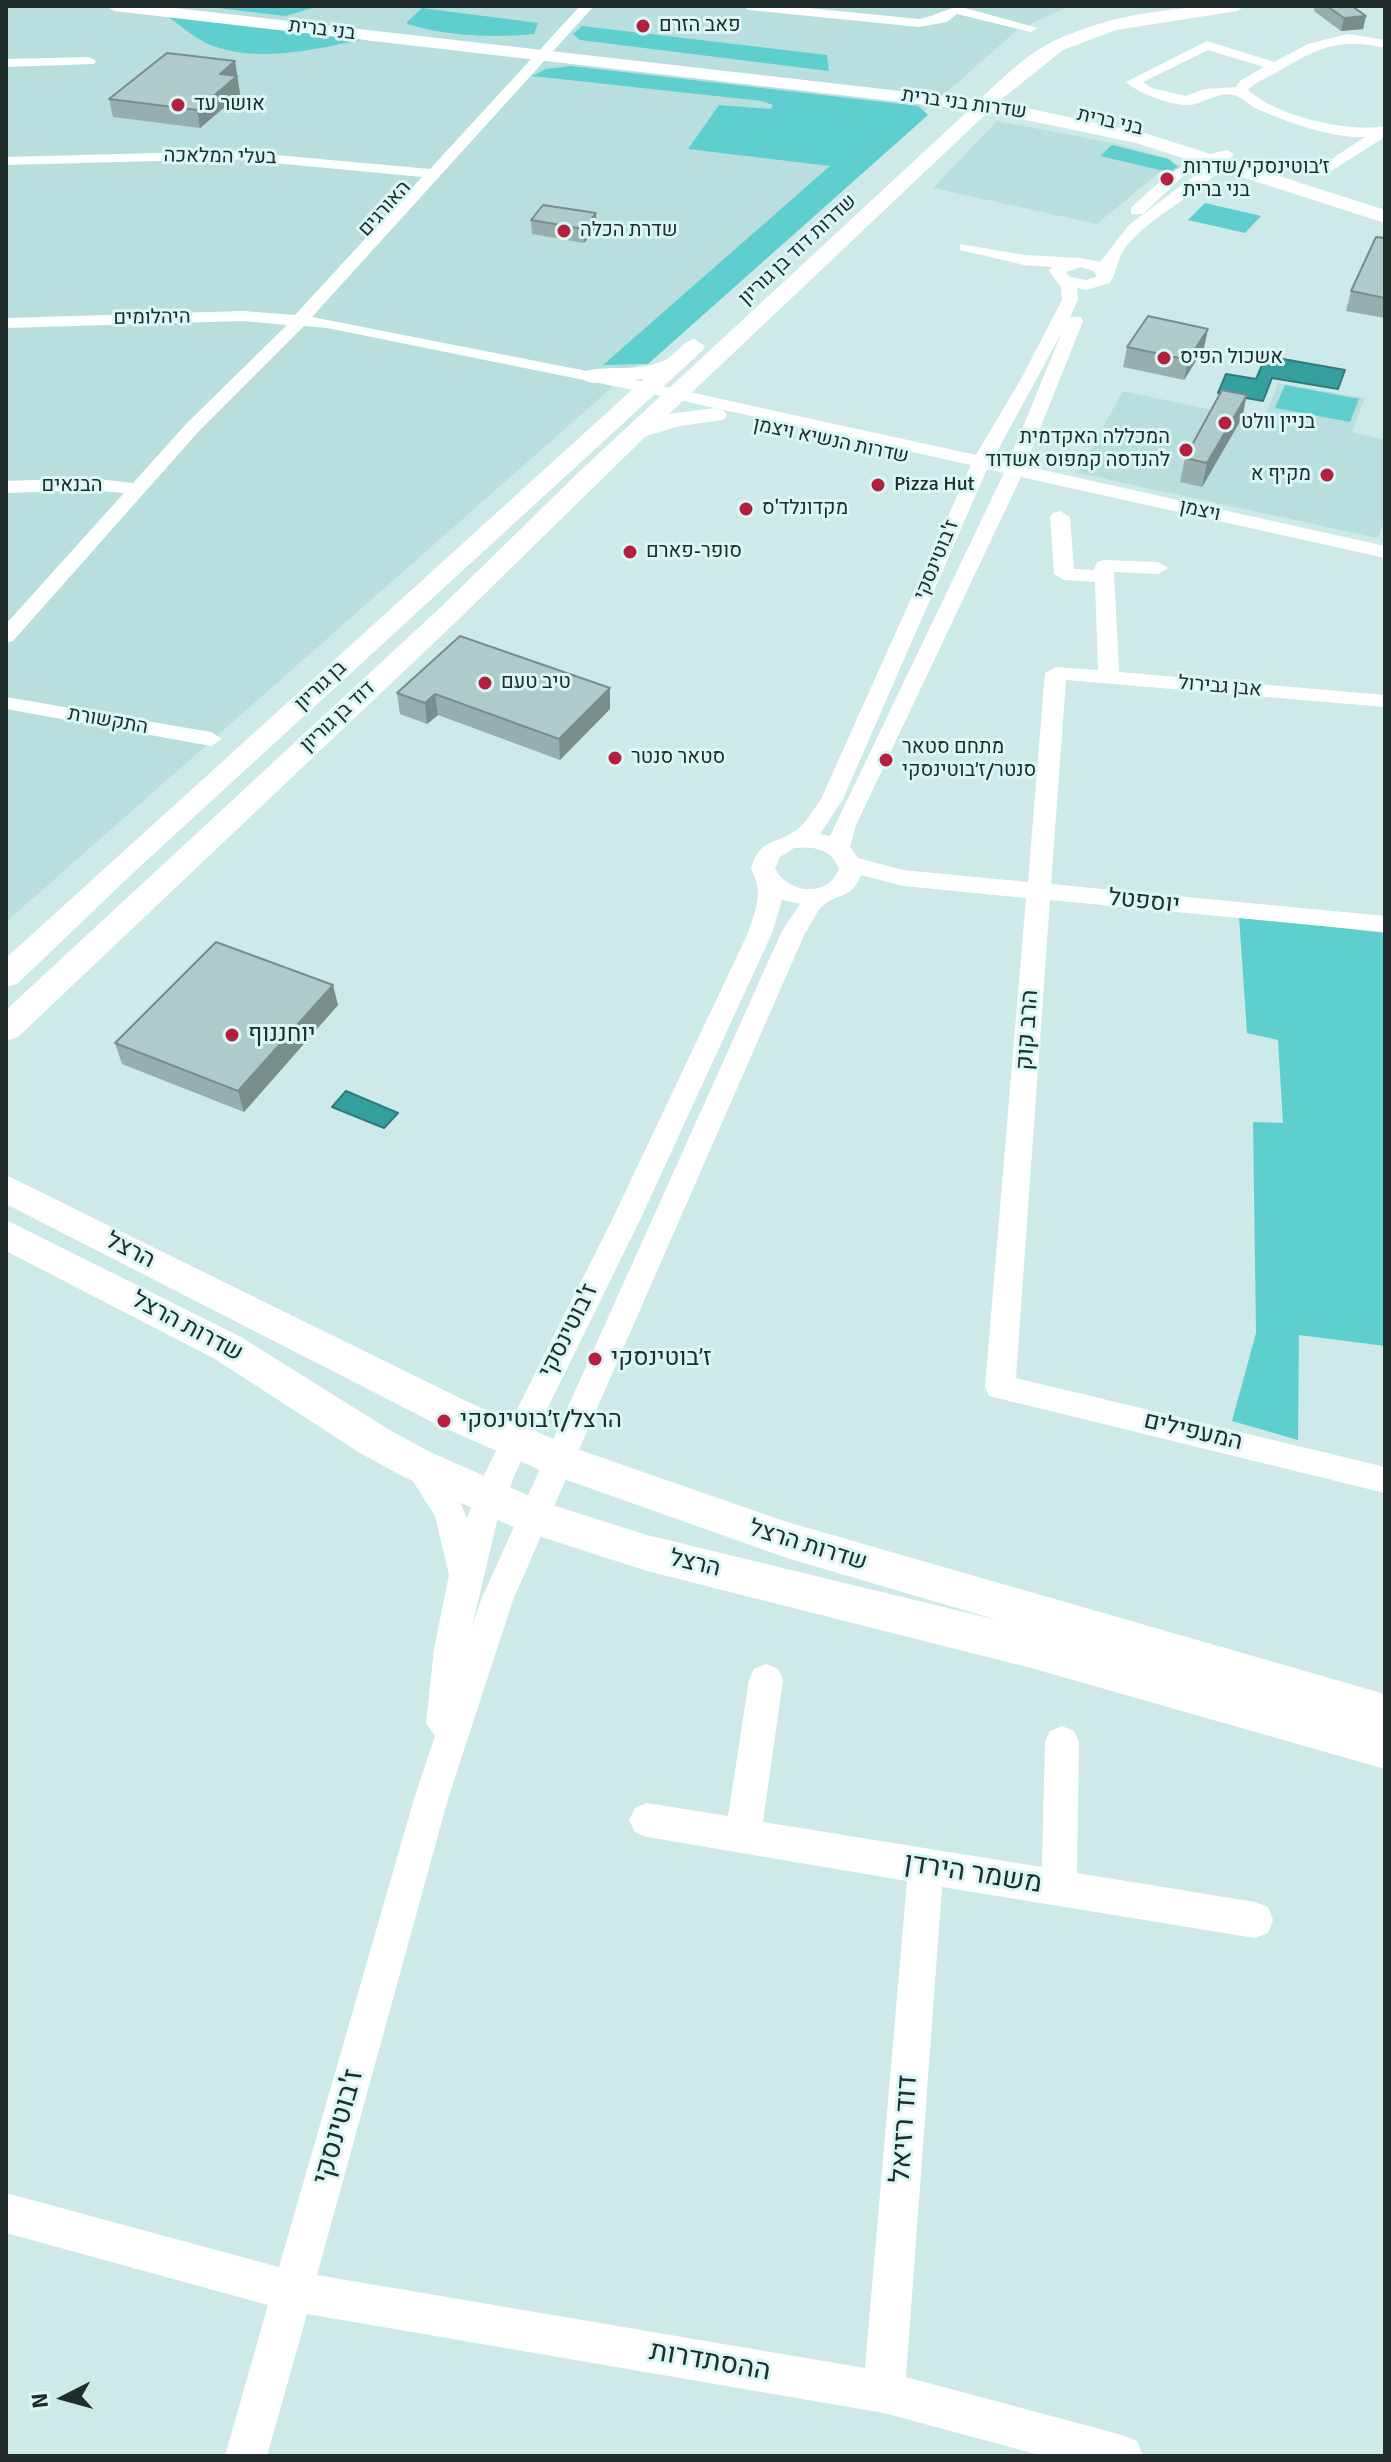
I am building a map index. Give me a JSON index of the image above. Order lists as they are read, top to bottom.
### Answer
{
  "streets": {
    "main road": [
      "בני ברית",
      "שדרות בני ברית",
      "שדרות דוד בן גוריון",
      "בן גוריון",
      "דוד בן גוריון",
      "הרצל",
      "שדרות הרצל"
    ],
    "street": [
      "בעלי המלאכה",
      "האורגים",
      "היהלומים",
      "שדרות הנשיא ויצמן",
      "הבנאים",
      "ויצמן",
      "ז'בוטינסקי",
      "אבן גבירול",
      "התקשורת",
      "יוספטל",
      "הרב קוק",
      "המעפילים",
      "משמר הירדן",
      "דוד רזיאל",
      "ההסתדרות"
    ]
  },
  "crossings": [
    ["בני ברית", "שדרות בני ברית"],
    ["שדרות בני ברית", "האורגים"],
    ["שדרות בני ברית", "שדרות דוד בן גוריון"],
    ["שדרות בני ברית", "ז'בוטינסקי"],
    ["בעלי המלאכה", "האורגים"],
    ["האורגים", "היהלומים"],
    ["האורגים", "שדרות הנשיא ויצמן"],
    ["האורגים", "הבנאים"],
    ["היהלומים", "שדרות הנשיא ויצמן"],
    ["שדרות הנשיא ויצמן", "ויצמן"],
    ["שדרות הנשיא ויצמן", "ז'בוטינסקי"],
    ["שדרות הנשיא ויצמן", "בן גוריון"],
    ["שדרות הנשיא ויצמן", "דוד בן גוריון"],
    ["ויצמן", "ז'בוטינסקי"],
    ["ז'בוטינסקי", "יוספטל"],
    ["ז'בוטינסקי", "הרצל"],
    ["ז'בוטינסקי", "שדרות הרצל"],
    ["ז'בוטינסקי", "ההסתדרות"],
    ["בן גוריון", "דוד בן גוריון"],
    ["אבן גבירול", "הרב קוק"],
    ["יוספטל", "הרב קוק"],
    ["הרב קוק", "המעפילים"],
    ["הרצל", "שדרות הרצל"],
    ["משמר הירדן", "דוד רזיאל"],
    ["דוד רזיאל", "ההסתדרות"]
  ],
  "places": [
    "פאב הזרם",
    "אושר עד",
    "ז׳בוטינסקי/שדרות בני ברית",
    "שדרת הכלה",
    "אשכול הפיס",
    "בניין וולט",
    "המכללה האקדמית להנדסה קמפוס אשדוד",
    "מקיף א",
    "Pizza Hut",
    "מקדונלד'ס",
    "סופר-פארם",
    "טיב טעם",
    "סטאר סנטר",
    "מתחם סטאר סנטר/ז׳בוטינסקי",
    "יוחננוף",
    "ז׳בוטינסקי",
    "הרצל/ז׳בוטינסקי"
  ],
  "north": "left"
}
